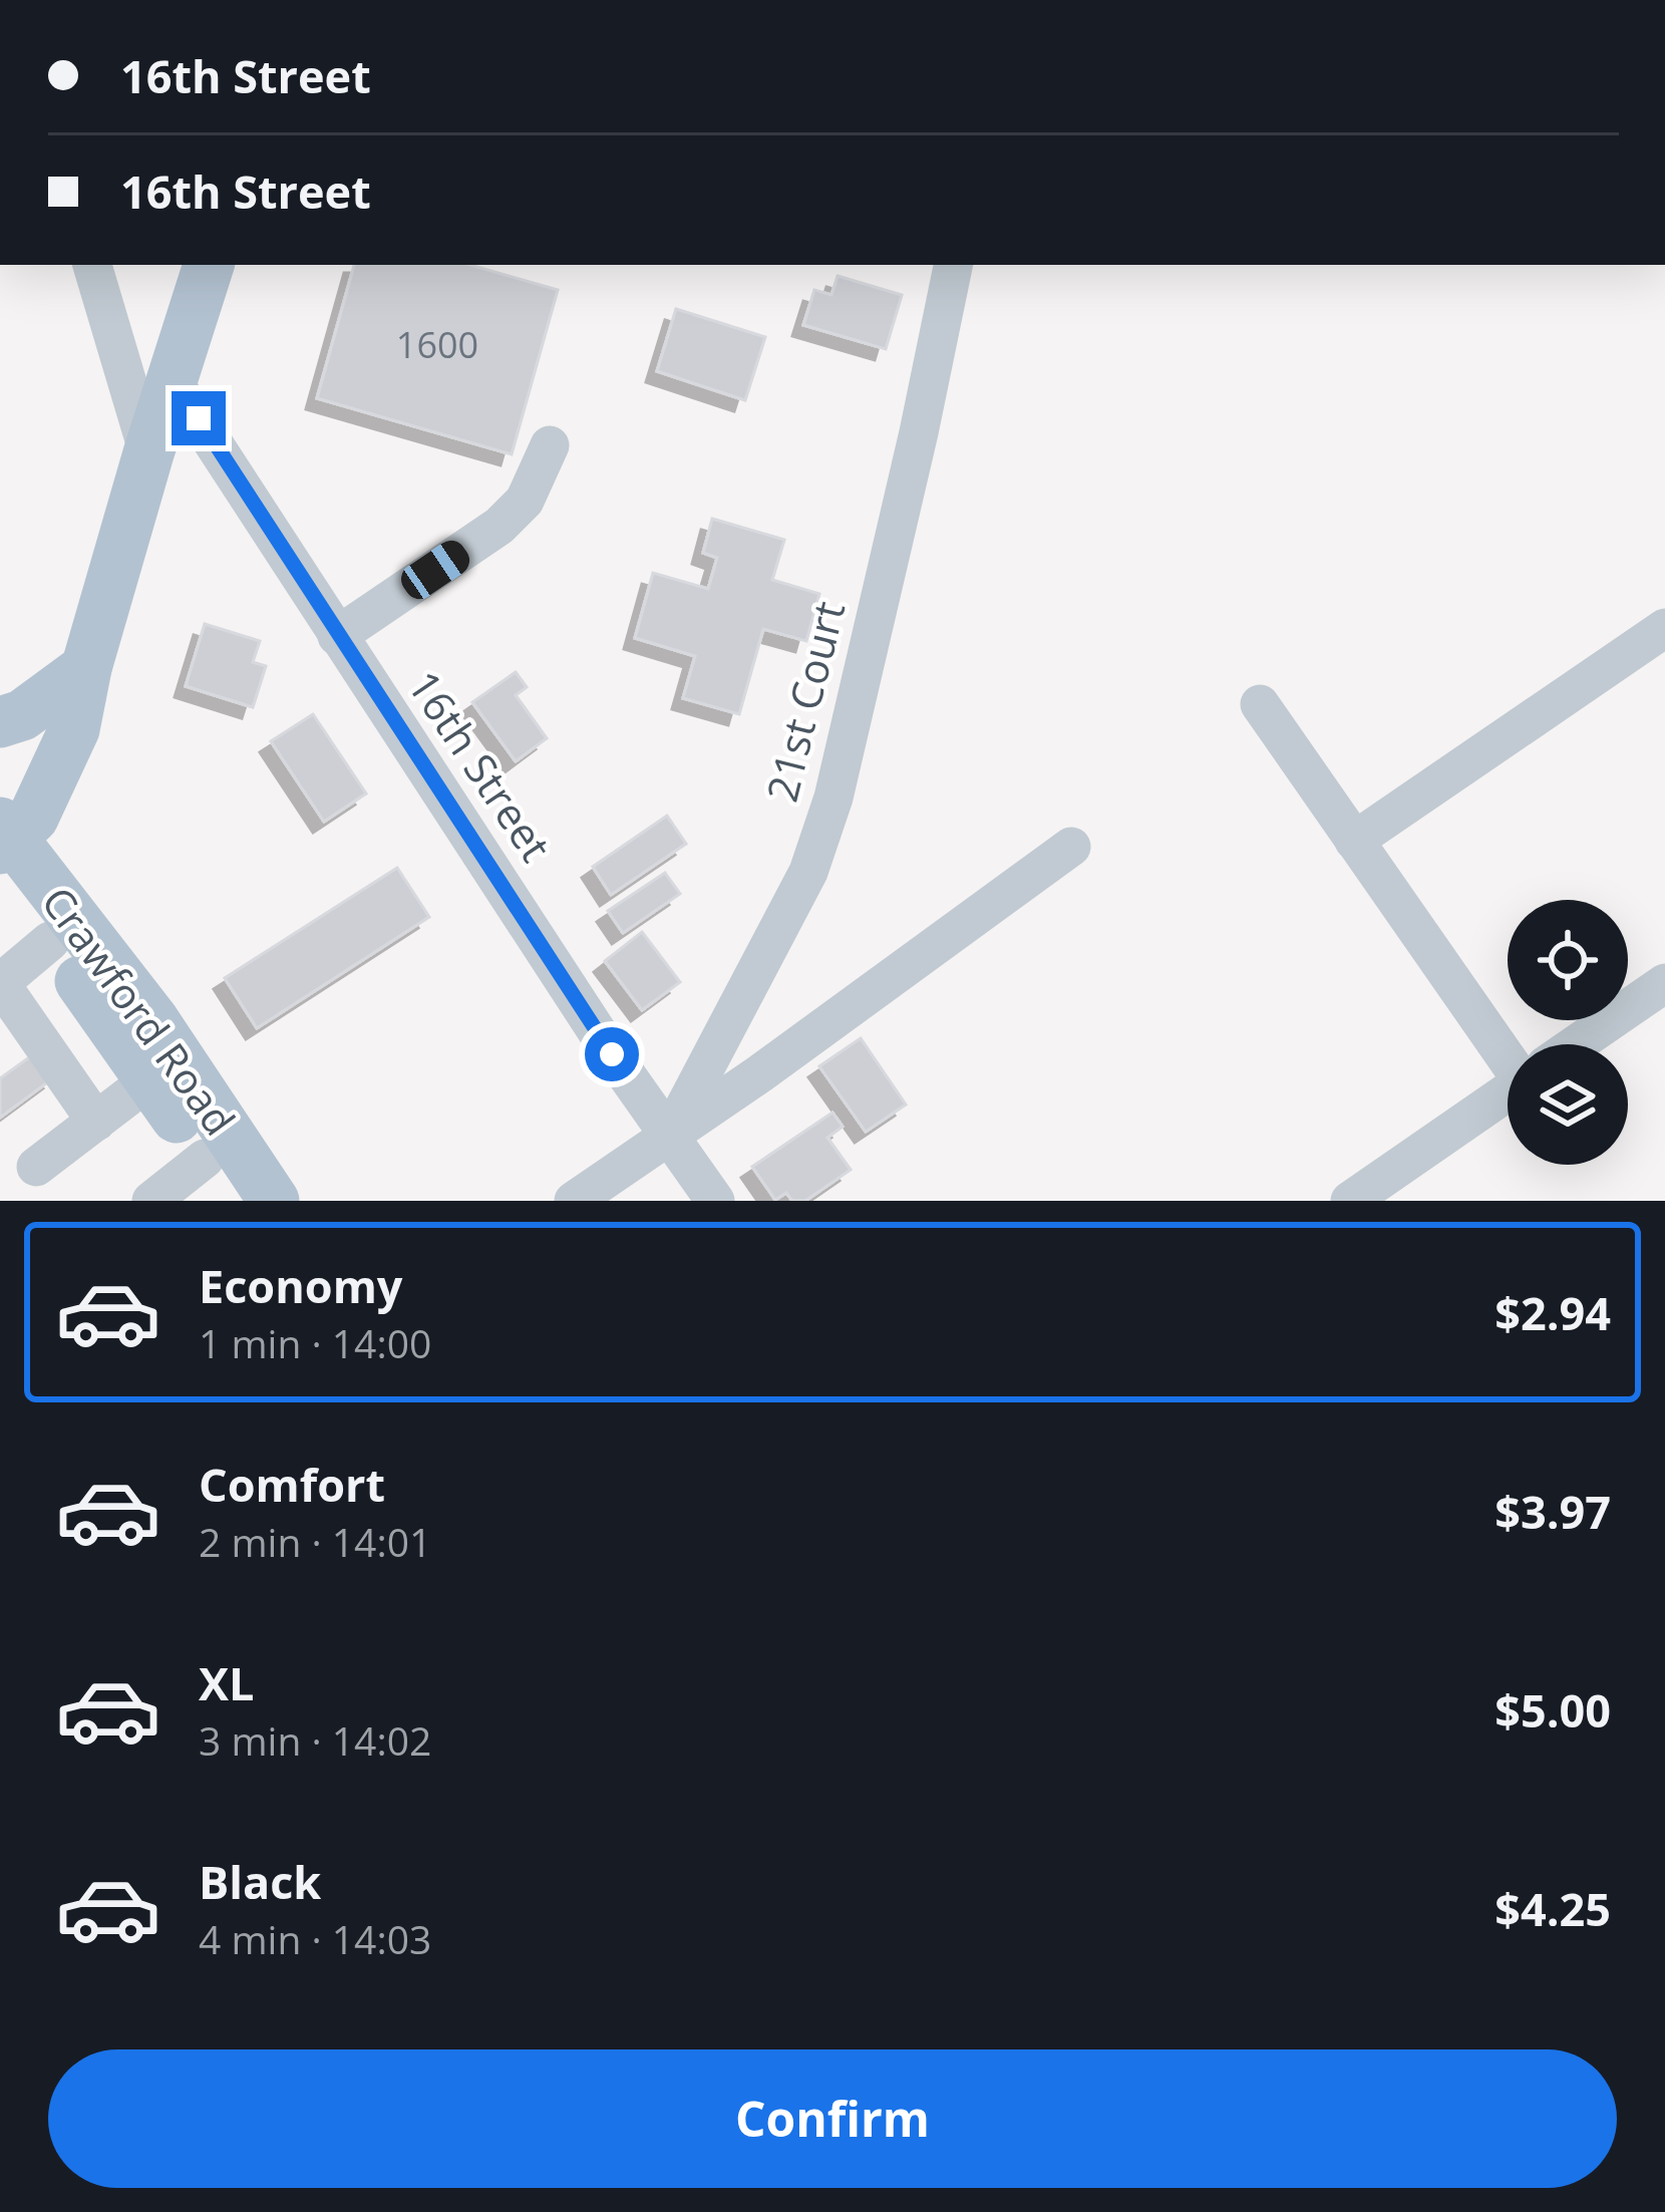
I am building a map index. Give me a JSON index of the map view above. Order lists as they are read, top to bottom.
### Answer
{
  "streets": {
    "main road": ["Crawford Road"],
    "street": ["21st Court", "16th Street"]
  },
  "crossings": [
    ["21st Court", "16th Street"]
  ],
  "house_numbers": ["1600"],
  "page": {
    "banner": ["16th Street", "16th Street"],
    "list": [
      {
        "name": "Economy",
        "note": "1 min · 14:00",
        "value": "$2.94"
      },
      {
        "name": "Comfort",
        "note": "2 min · 14:01",
        "value": "$3.97"
      },
      {
        "name": "XL",
        "note": "3 min · 14:02",
        "value": "$5.00"
      },
      {
        "name": "Black",
        "note": "4 min · 14:03",
        "value": "$4.25"
      }
    ],
    "buttons": "Confirm"
  }
}
